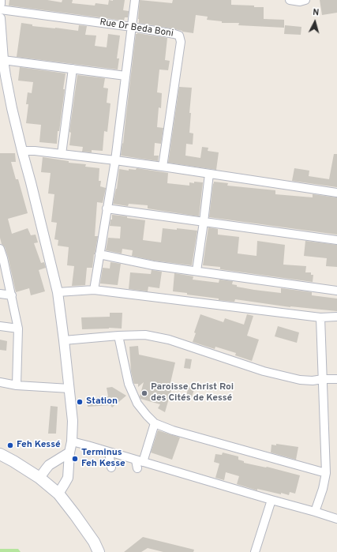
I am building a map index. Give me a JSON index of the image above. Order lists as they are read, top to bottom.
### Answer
{
  "streets": {
    "street": ["Rue Dr Beda Boni"]
  },
  "places": [
    "Paroisse Christ Roi des Cités de Kessé",
    "Station",
    "Feh Kessé",
    "Terminus Feh Kesse"
  ],
  "north": "top"
}
